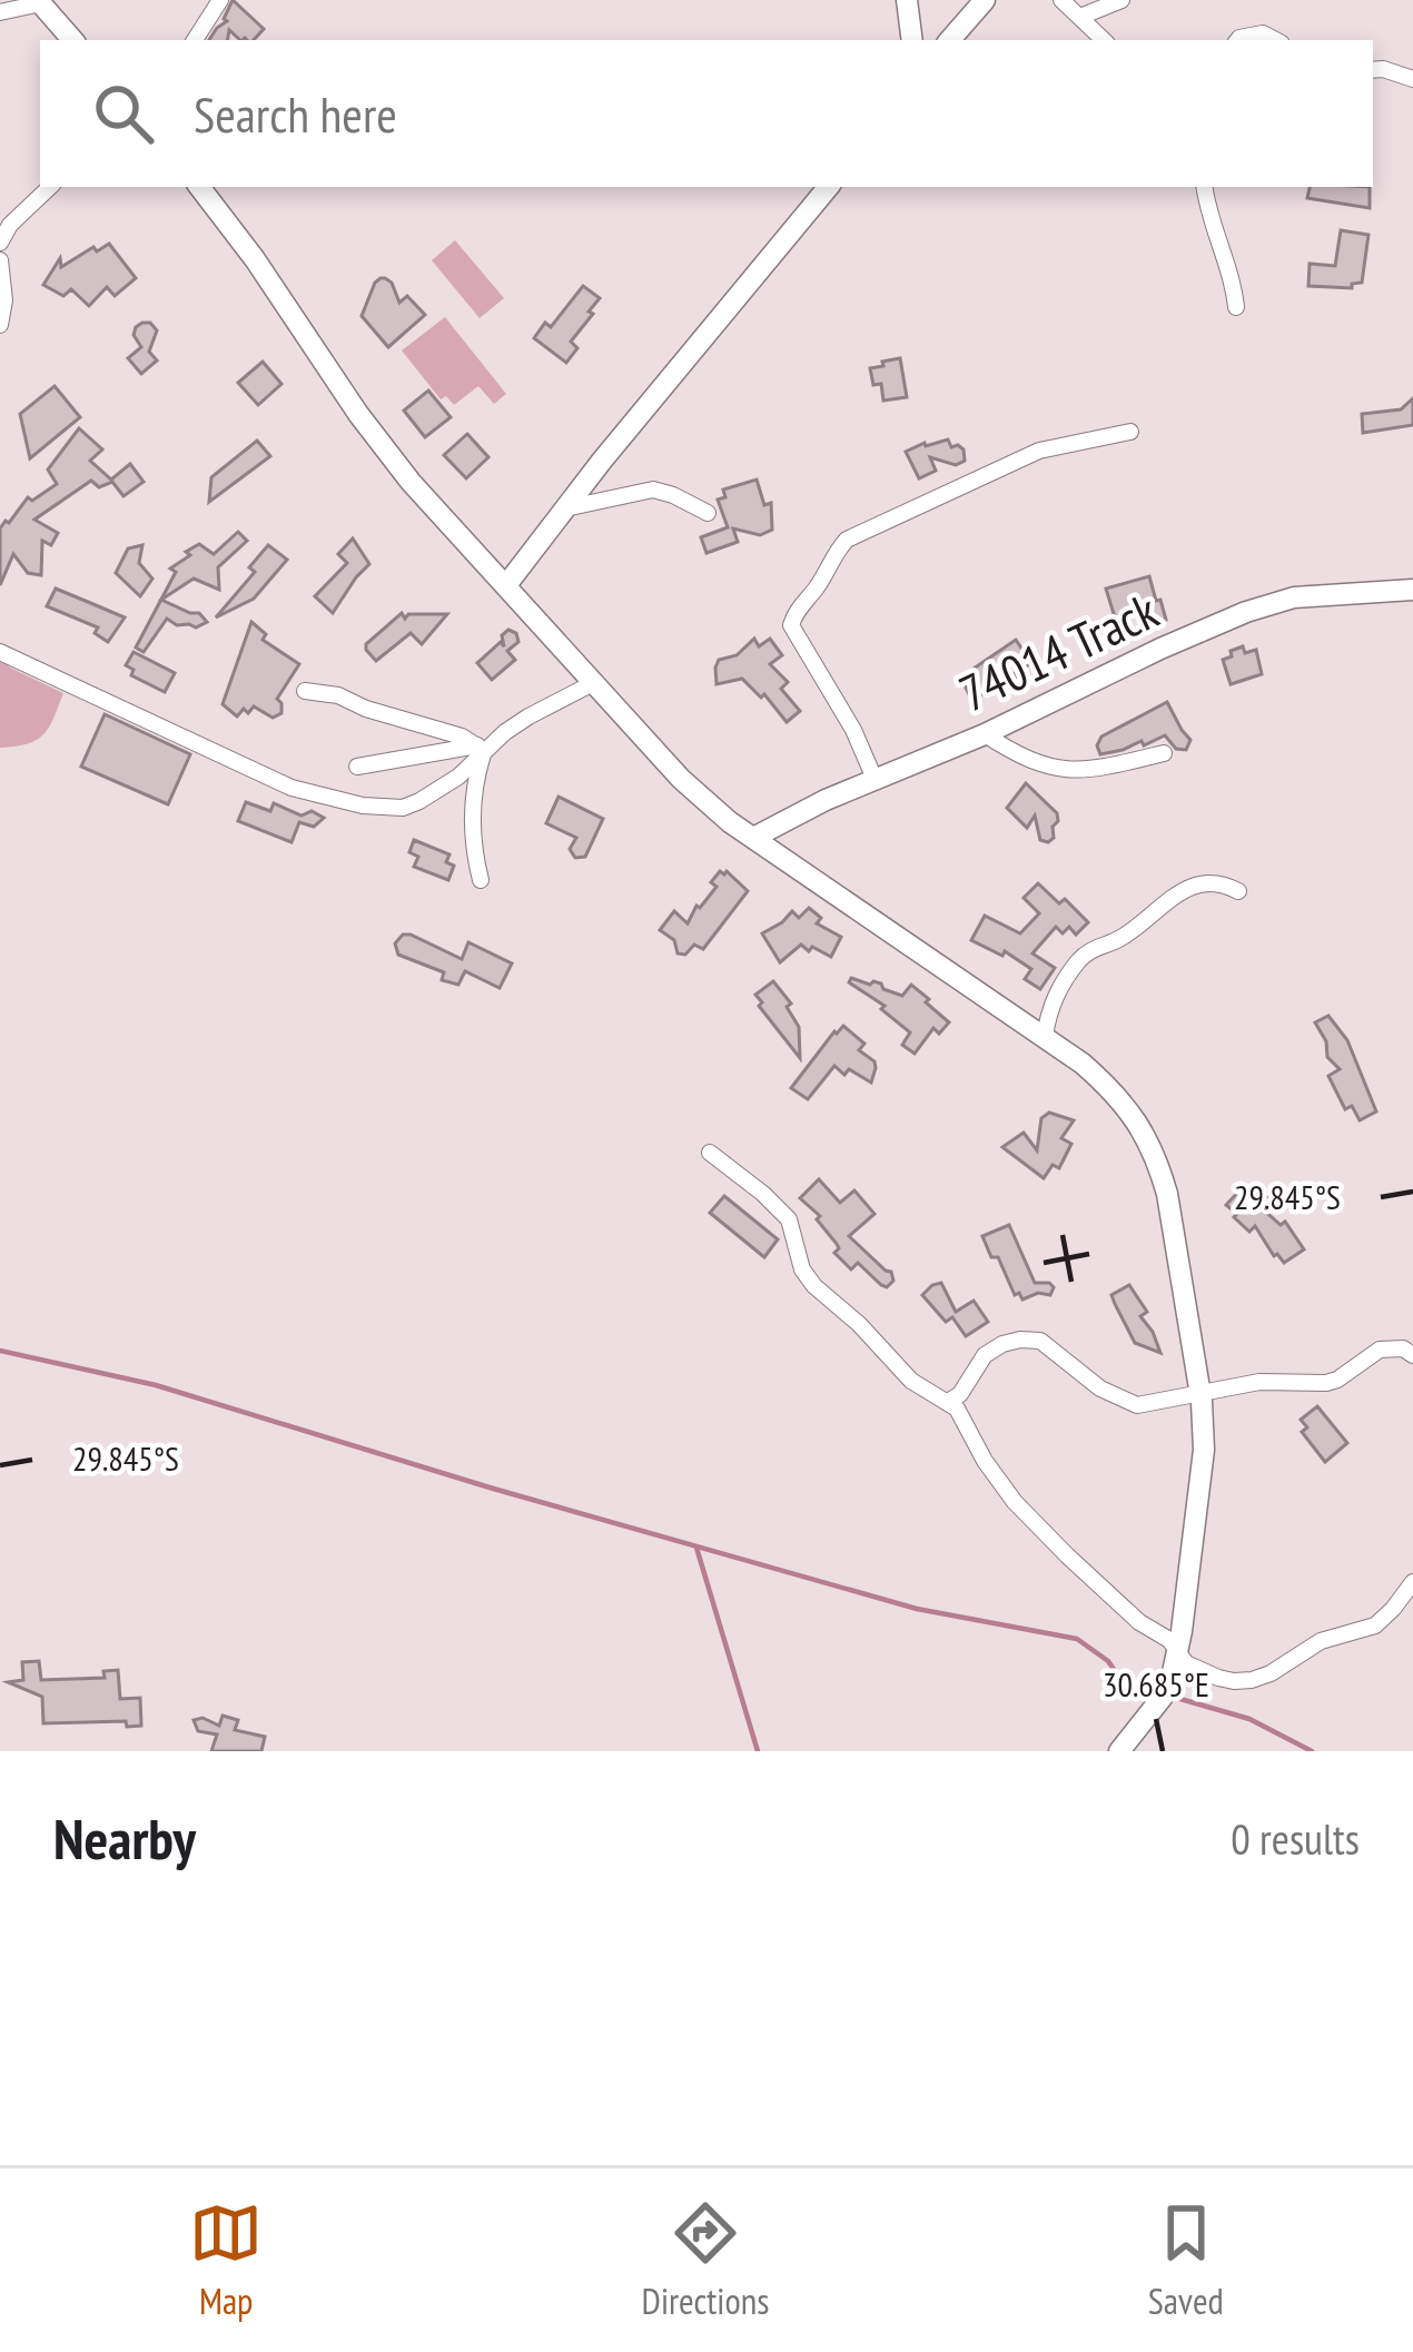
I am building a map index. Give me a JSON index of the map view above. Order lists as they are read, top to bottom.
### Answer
{
  "streets": {
    "street": ["74014 Track"]
  },
  "page": {
    "search": "Search here",
    "heading": ["Nearby", "0 results"],
    "nav": ["Map", "Directions", "Saved"]
  },
  "coordinates": ["29.845°S", "30.685°E"]
}
